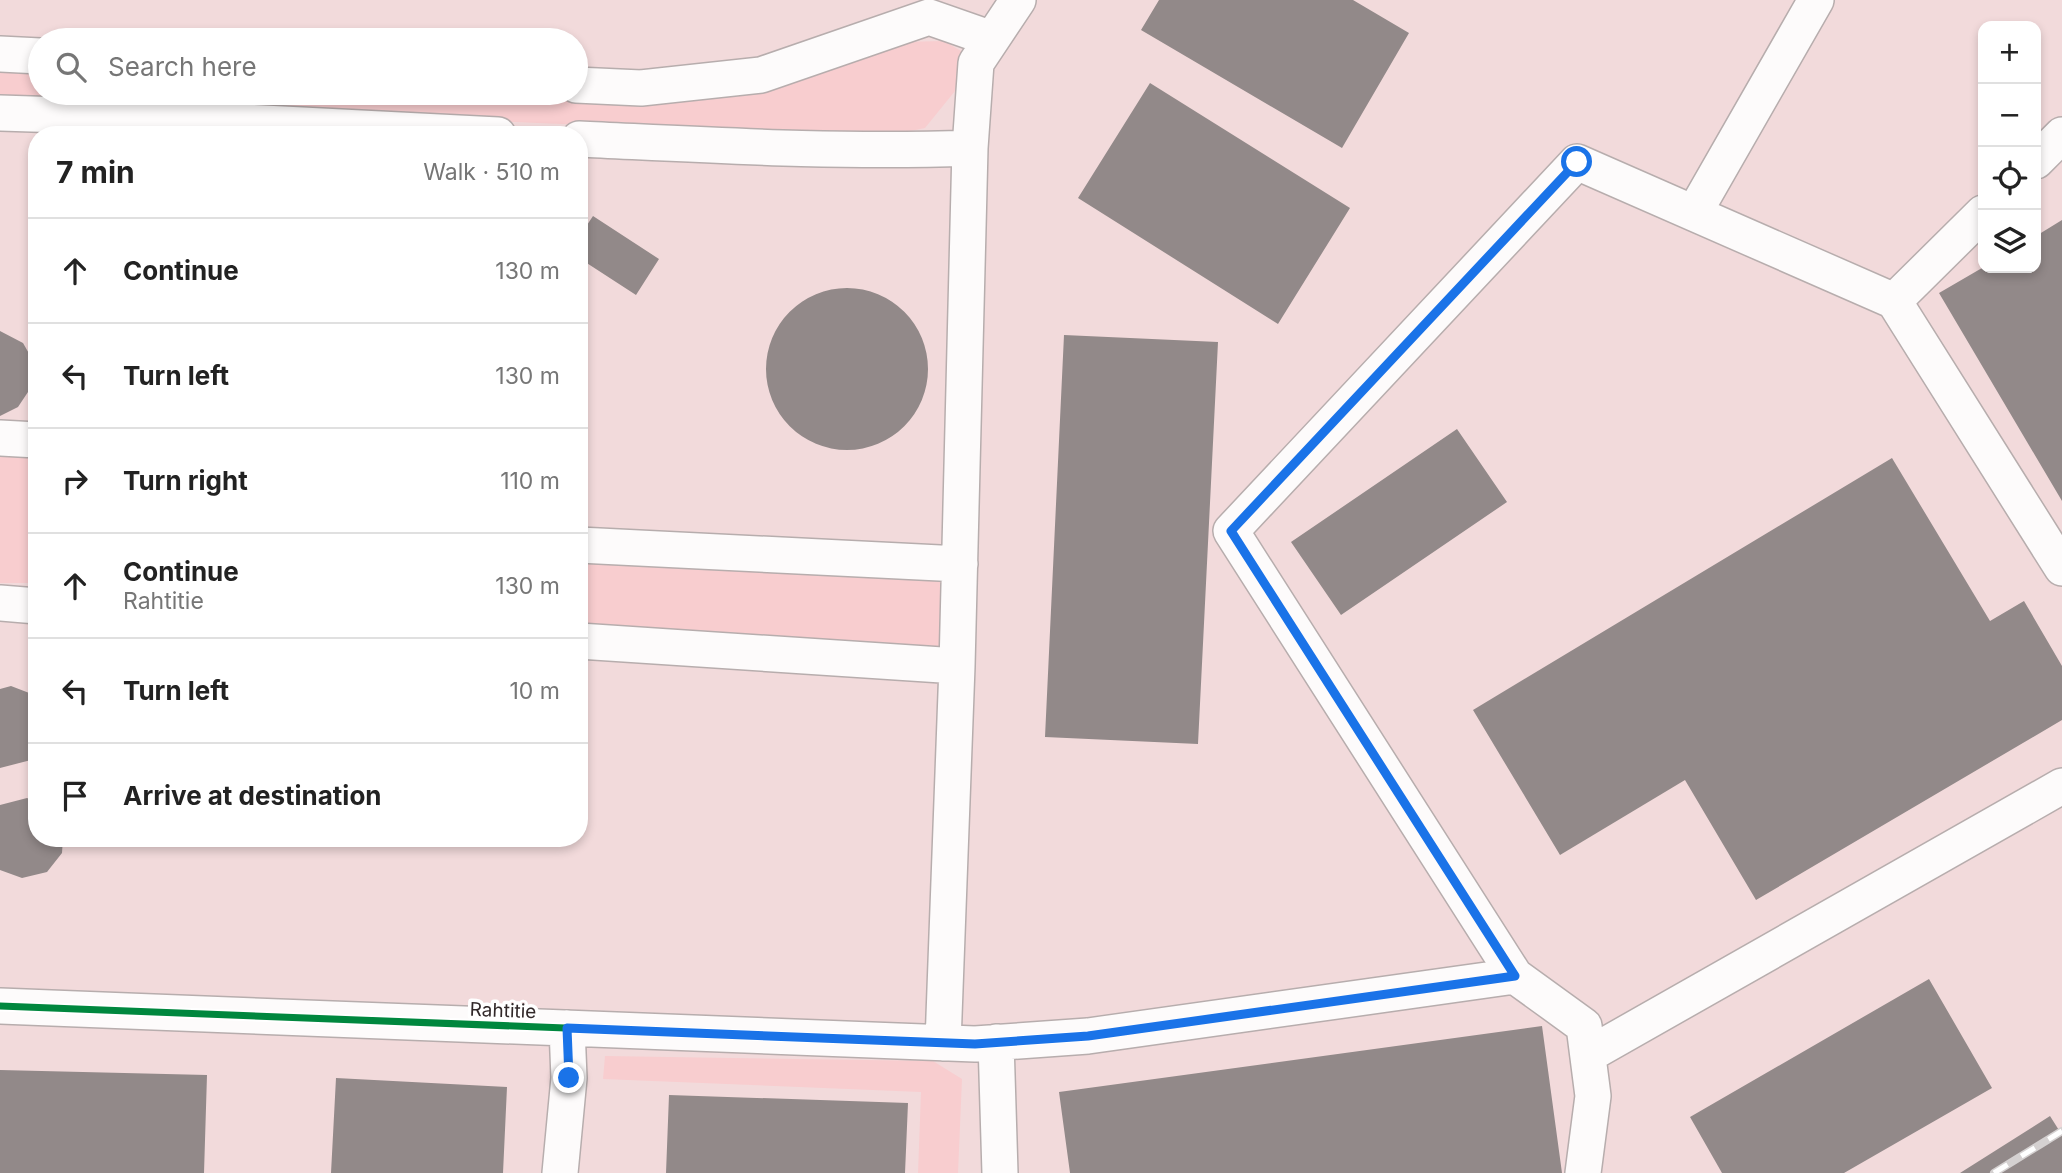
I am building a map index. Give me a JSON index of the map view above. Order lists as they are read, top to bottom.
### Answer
{
  "streets": {
    "street": ["Rahtitie"]
  },
  "page": {
    "map_buttons": ["+", "−"],
    "search": "Search here",
    "heading": ["7 min", "Walk · 510 m"],
    "list": [
      ["Continue", "130 m"],
      ["Turn left", "130 m"],
      ["Turn right", "110 m"],
      ["Continue", "Rahtitie", "130 m"],
      ["Turn left", "10 m"],
      "Arrive at destination"
    ]
  }
}
